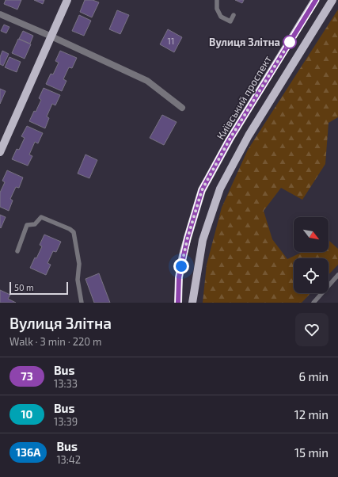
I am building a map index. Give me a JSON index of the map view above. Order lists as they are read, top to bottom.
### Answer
{
  "streets": {
    "main road": ["Київський проспект"]
  },
  "places": ["Вулиця Злітна"],
  "lines": ["bus line 73"],
  "house_numbers": ["11"],
  "scale_bar": "50 m",
  "north": "bottom right",
  "page": {
    "scale": "50 m",
    "heading": ["Вулиця Злітна", "Walk · 3 min · 220 m"],
    "list": [
      {
        "mark": "73",
        "name": "Bus",
        "note": "13:33",
        "value": "6 min"
      },
      {
        "mark": "10",
        "name": "Bus",
        "note": "13:39",
        "value": "12 min"
      },
      {
        "mark": "136А",
        "name": "Bus",
        "note": "13:42",
        "value": "15 min"
      }
    ]
  }
}
